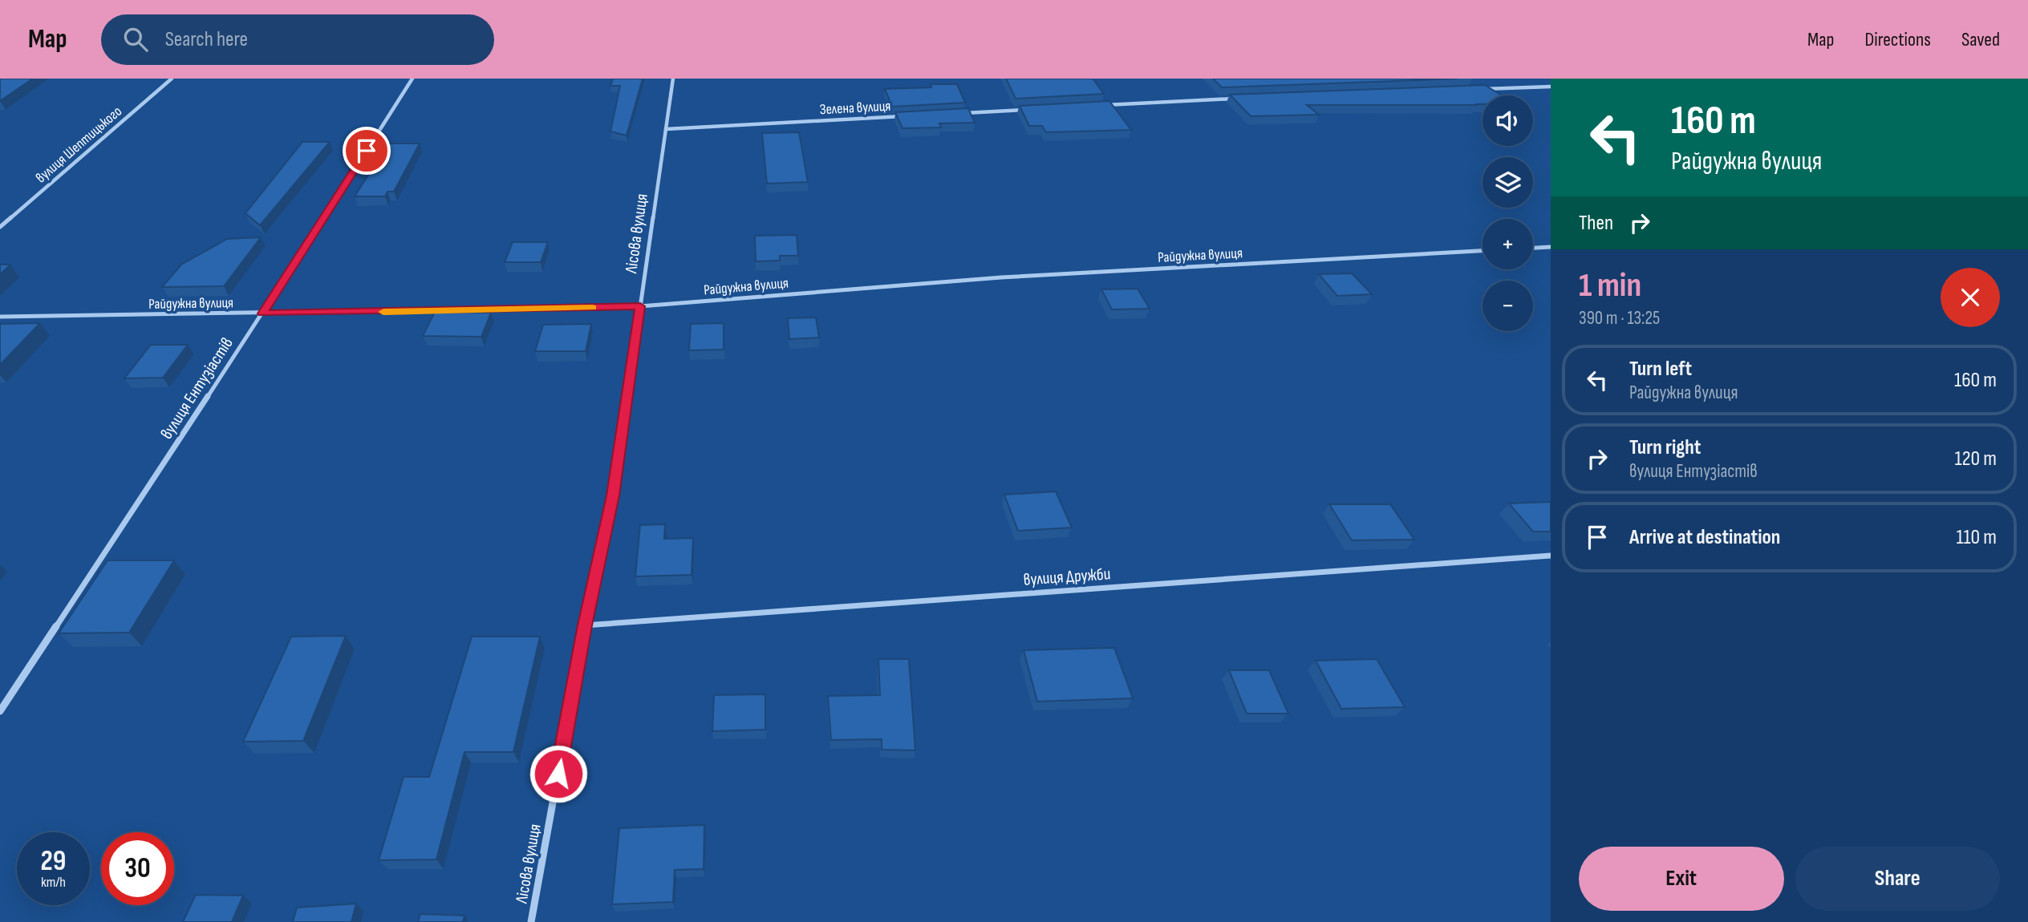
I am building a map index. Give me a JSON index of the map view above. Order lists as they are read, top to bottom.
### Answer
{
  "streets": {
    "street": [
      "Зелена вулиця",
      "вулиця Шептицького",
      "Лісова вулиця",
      "Райдужна вулиця",
      "вулиця Ентузіастів",
      "вулиця Дружби"
    ]
  },
  "crossings": [
    ["Зелена вулиця", "Лісова вулиця"],
    ["Лісова вулиця", "Райдужна вулиця"],
    ["Лісова вулиця", "вулиця Дружби"],
    ["Райдужна вулиця", "вулиця Ентузіастів"]
  ],
  "page": {
    "header": "Map",
    "search": "Search here",
    "nav": ["Map", "Directions", "Saved"],
    "turn": ["160 m", "Райдужна вулиця"],
    "map_buttons": ["+", "−"],
    "then": "Then",
    "heading": ["1 min", "390 m · 13:25"],
    "list": [
      {
        "name": "Turn left",
        "note": "Райдужна вулиця",
        "value": "160 m"
      },
      {
        "name": "Turn right",
        "note": "вулиця Ентузіастів",
        "value": "120 m"
      },
      {
        "name": "Arrive at destination",
        "value": "110 m"
      }
    ],
    "speed": "29 km/h",
    "limit": "30",
    "buttons": ["Exit", "Share"]
  }
}
